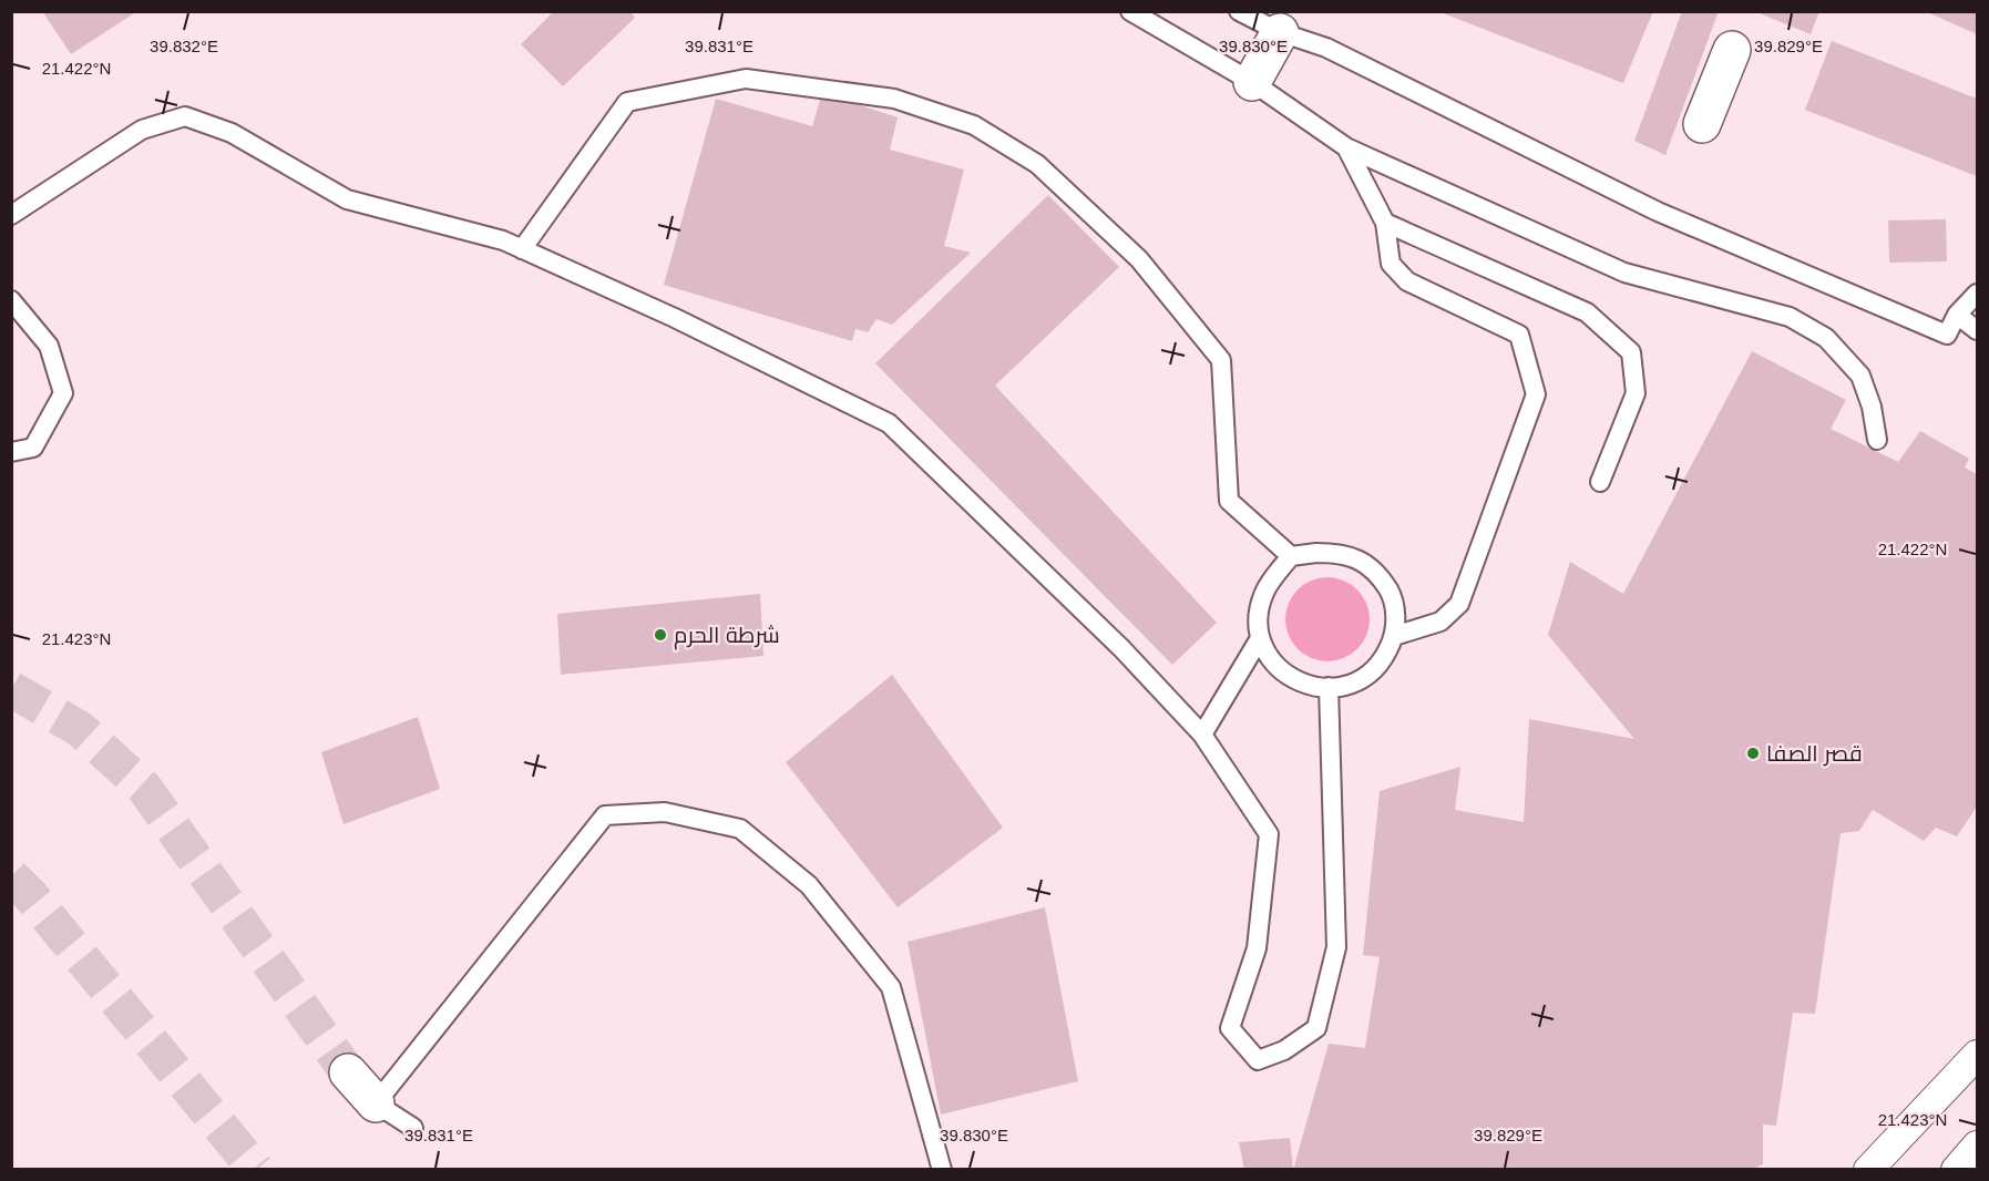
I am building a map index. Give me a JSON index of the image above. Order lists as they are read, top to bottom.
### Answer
{
  "places": ["شرطة الحرم", "قصر الصفا"],
  "coordinates": [
    "39.832°E",
    "39.831°E",
    "39.830°E",
    "39.829°E",
    "21.422°N",
    "21.423°N"
  ]
}
